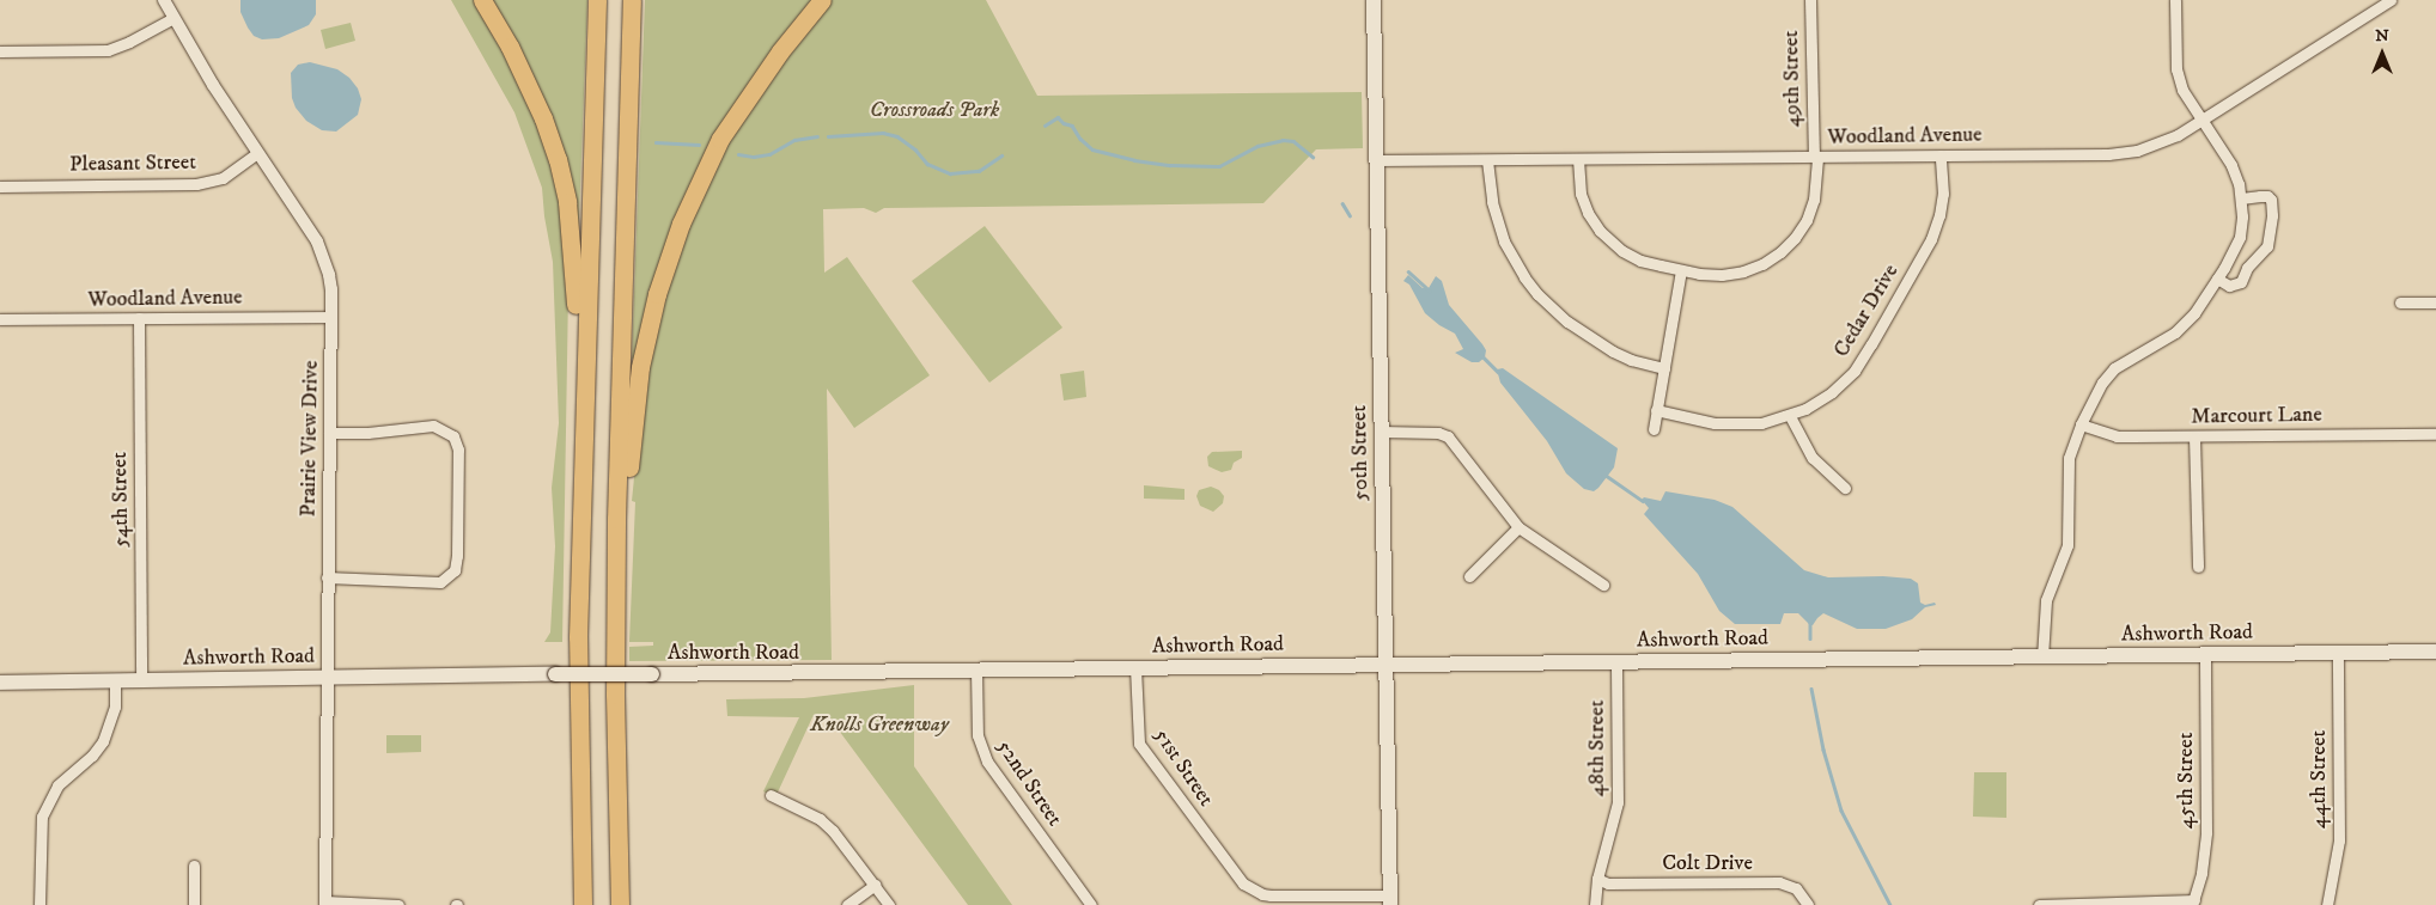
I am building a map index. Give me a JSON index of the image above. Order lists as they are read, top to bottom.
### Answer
{
  "streets": {
    "main road": ["50th Street", "Ashworth Road"],
    "street": [
      "49th Street",
      "Woodland Avenue",
      "Pleasant Street",
      "Cedar Drive",
      "Marcourt Lane",
      "Prairie View Drive",
      "54th Street",
      "48th Street",
      "51st Street",
      "44th Street",
      "45th Street",
      "52nd Street",
      "Colt Drive"
    ]
  },
  "crossings": [
    ["49th Street", "Woodland Avenue"],
    ["Woodland Avenue", "Cedar Drive"],
    ["Woodland Avenue", "Prairie View Drive"],
    ["Woodland Avenue", "50th Street"],
    ["Woodland Avenue", "54th Street"],
    ["Pleasant Street", "Prairie View Drive"],
    ["Prairie View Drive", "Ashworth Road"],
    ["50th Street", "Ashworth Road"],
    ["50th Street", "51st Street"],
    ["54th Street", "Ashworth Road"],
    ["Ashworth Road", "48th Street"],
    ["Ashworth Road", "51st Street"],
    ["Ashworth Road", "44th Street"],
    ["Ashworth Road", "45th Street"],
    ["Ashworth Road", "52nd Street"],
    ["48th Street", "Colt Drive"]
  ],
  "parks": ["Crossroads Park", "Knolls Greenway"],
  "north": "top"
}
